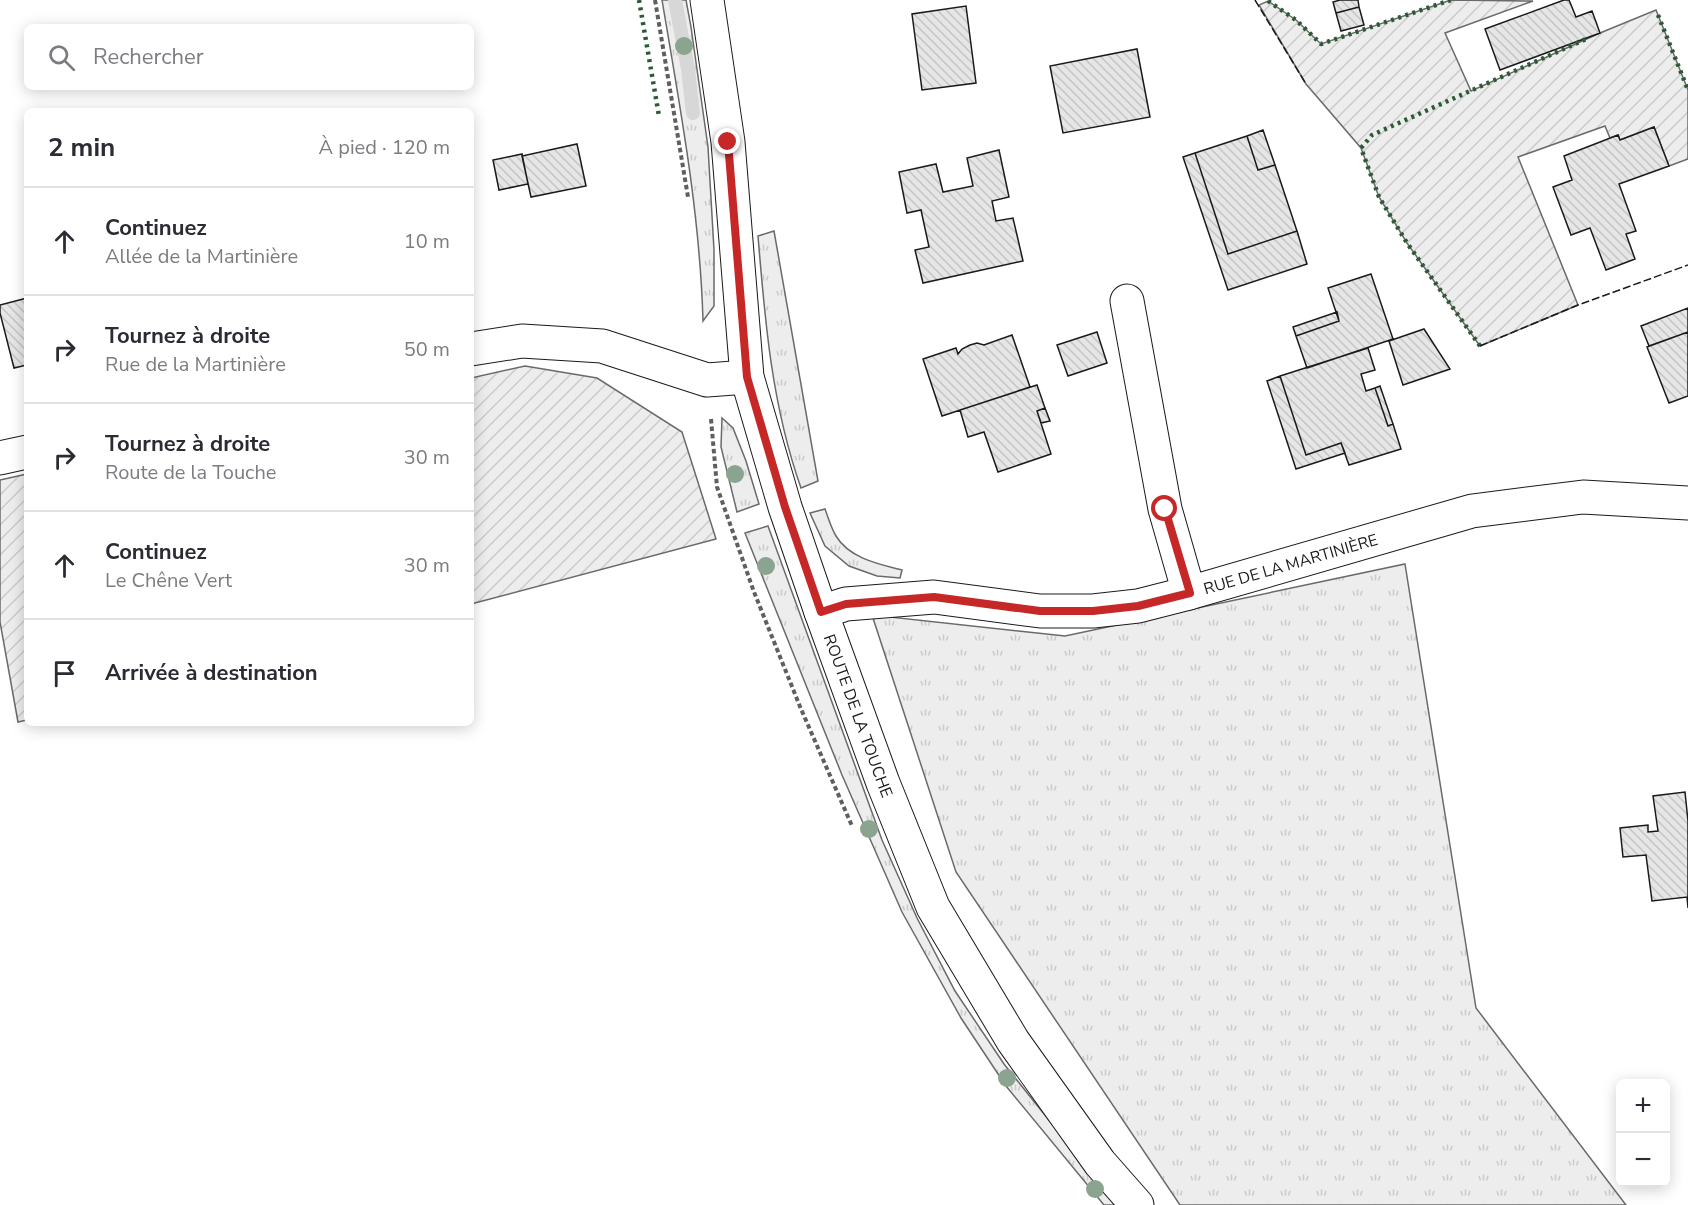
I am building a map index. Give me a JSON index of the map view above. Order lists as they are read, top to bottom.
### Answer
{
  "streets": {
    "street": ["RUE DE LA MARTINIÈRE", "ROUTE DE LA TOUCHE"]
  },
  "crossings": [
    ["RUE DE LA MARTINIÈRE", "ROUTE DE LA TOUCHE"]
  ],
  "page": {
    "search": "Rechercher",
    "heading": ["2 min", "À pied · 120 m"],
    "list": [
      ["Continuez", "Allée de la Martinière", "10 m"],
      ["Tournez à droite", "Rue de la Martinière", "50 m"],
      ["Tournez à droite", "Route de la Touche", "30 m"],
      ["Continuez", "Le Chêne Vert", "30 m"],
      "Arrivée à destination"
    ],
    "map_buttons": ["+", "−"]
  }
}
